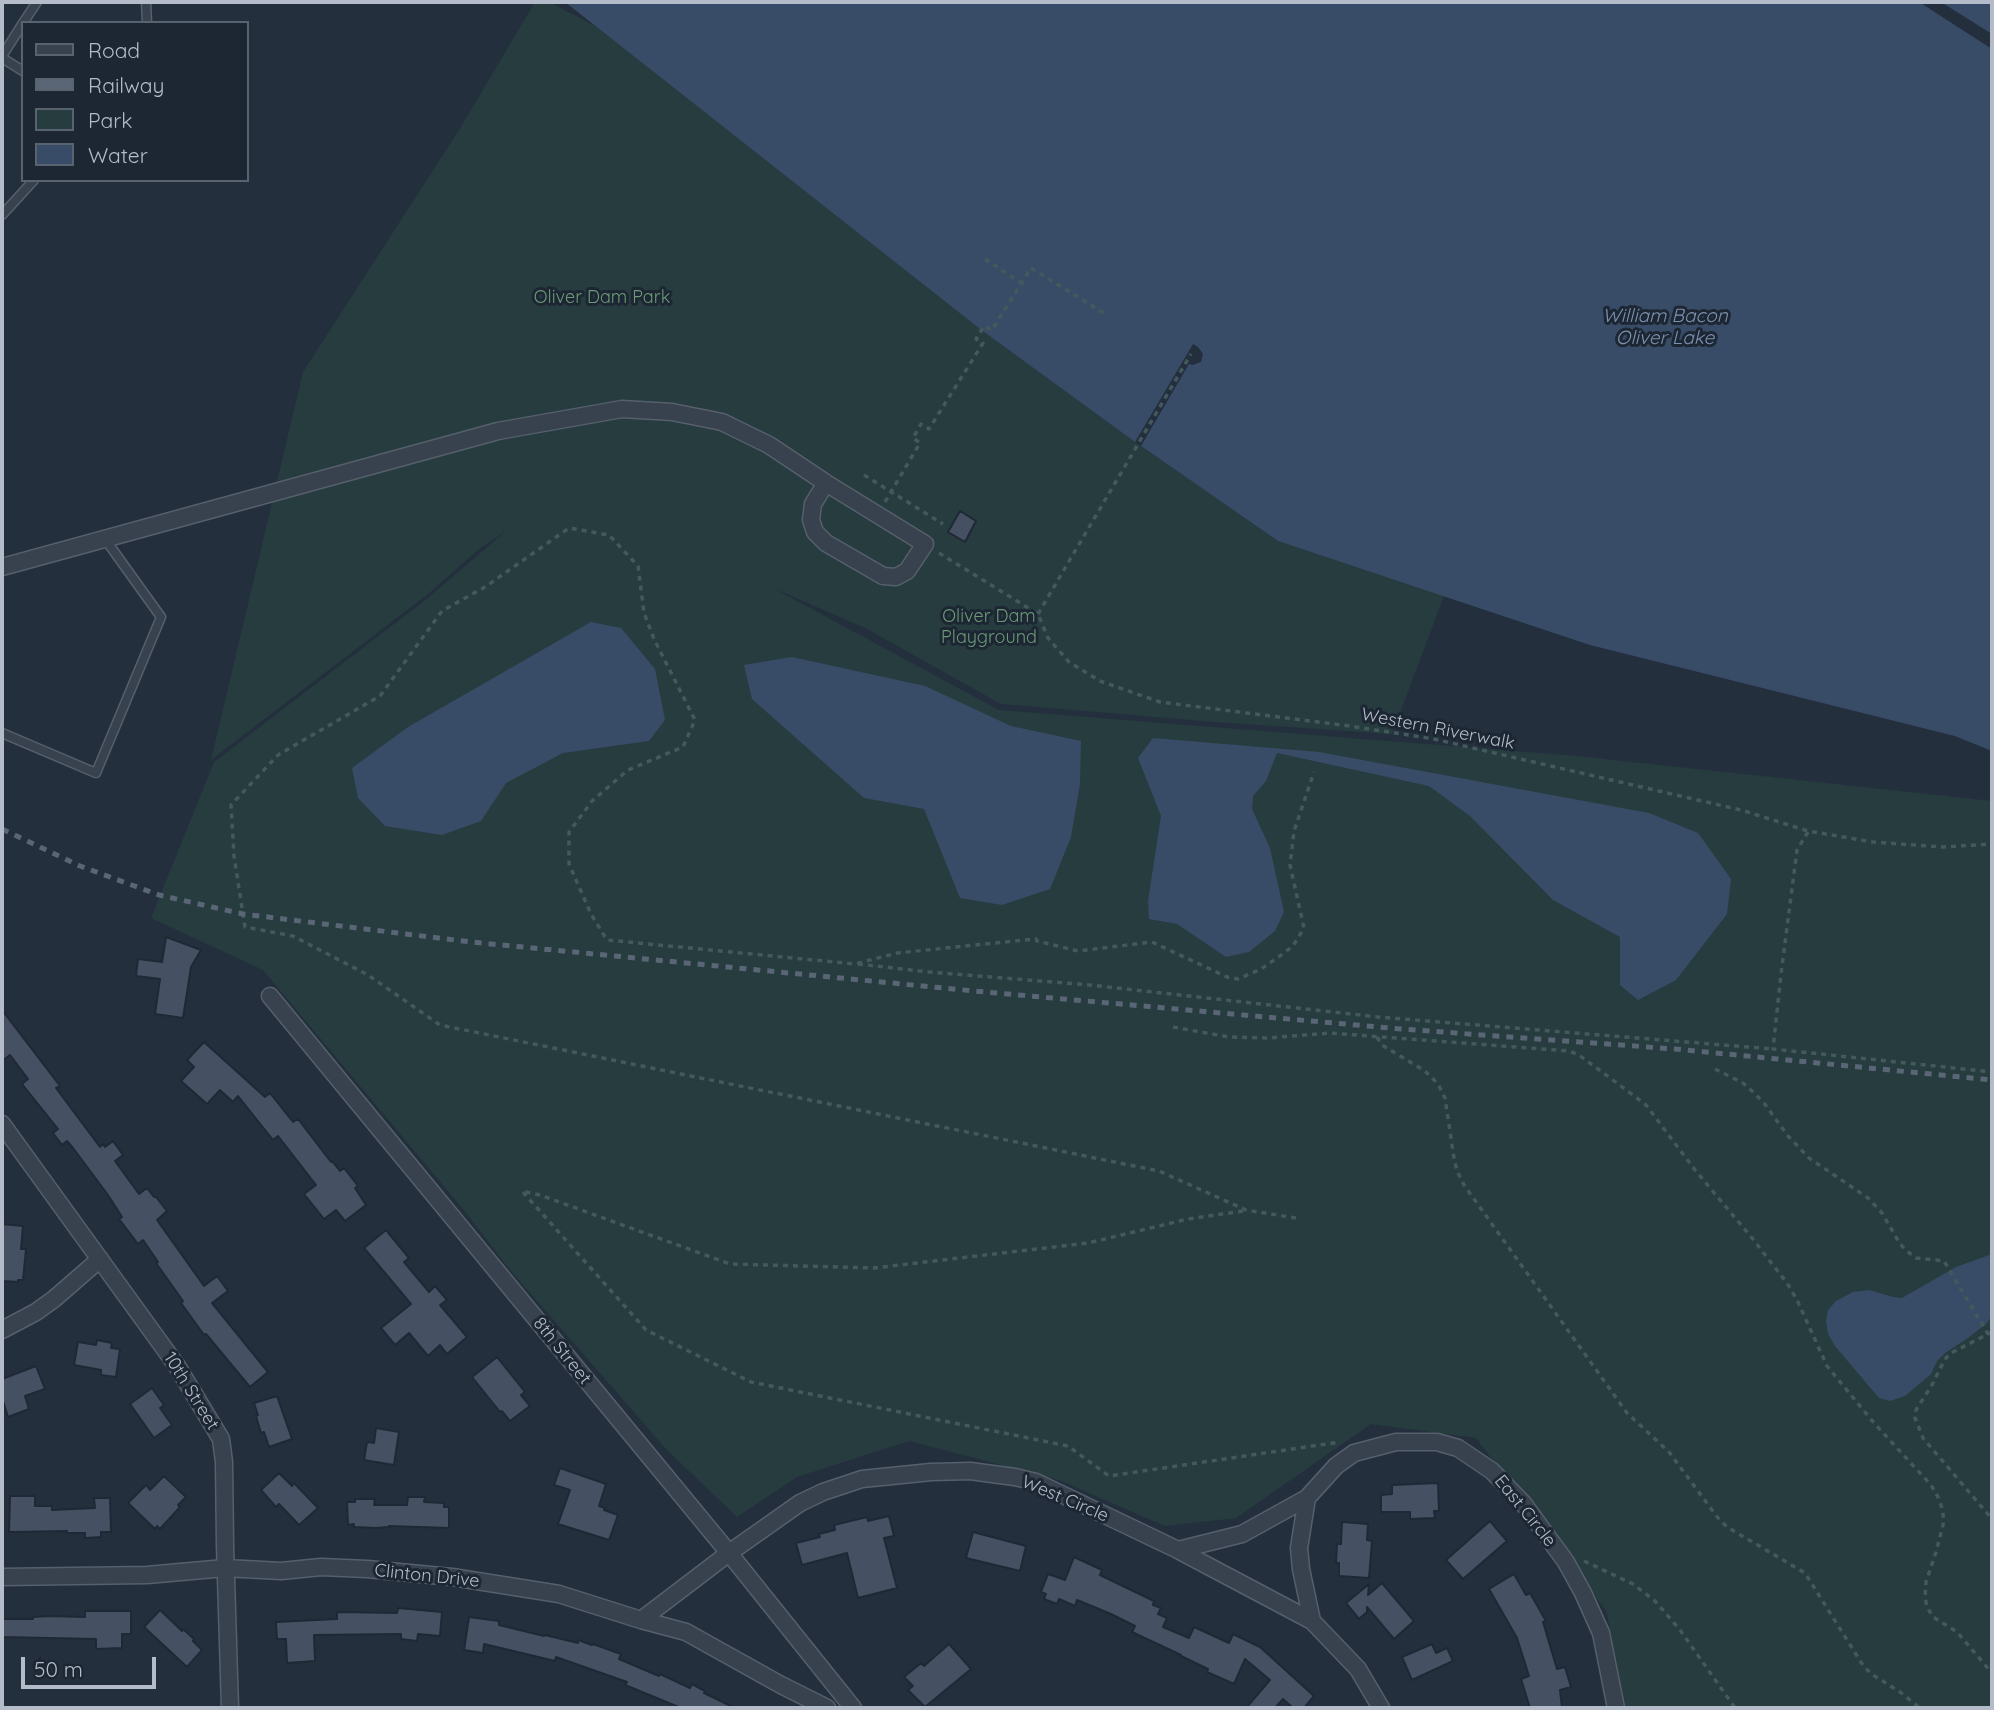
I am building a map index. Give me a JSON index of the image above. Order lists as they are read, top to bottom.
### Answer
{
  "streets": {
    "street": [
      "8th Street",
      "10th Street",
      "West Circle",
      "East Circle",
      "Clinton Drive"
    ],
    "path": ["Western Riverwalk"]
  },
  "crossings": [
    ["8th Street", "West Circle"],
    ["10th Street", "Clinton Drive"],
    ["West Circle", "Clinton Drive"]
  ],
  "water": ["William Bacon Oliver Lake"],
  "parks": ["Oliver Dam Park", "Oliver Dam Playground"],
  "legend": [
    "Road",
    "Railway",
    "Park",
    "Water"
  ],
  "scale_bar": "50 m"
}
